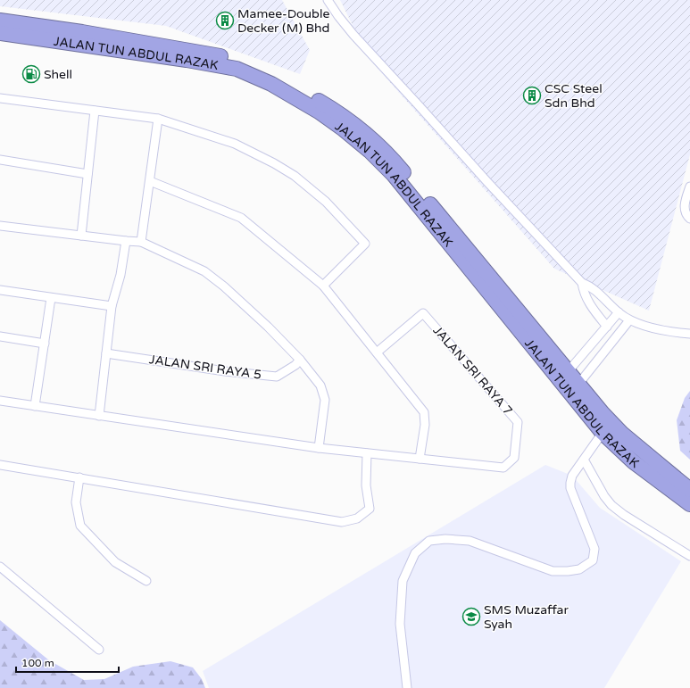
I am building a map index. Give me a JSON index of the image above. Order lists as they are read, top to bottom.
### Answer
{
  "streets": {
    "highway": ["JALAN TUN ABDUL RAZAK"],
    "street": ["JALAN SRI RAYA 5", "JALAN SRI RAYA 7"]
  },
  "places": {
    "building": ["Mamee-Double Decker (M) Bhd", "CSC Steel Sdn Bhd"],
    "fuel station": ["Shell"],
    "school or university": ["SMS Muzaffar Syah"]
  },
  "scale_bar": "100 m"
}
